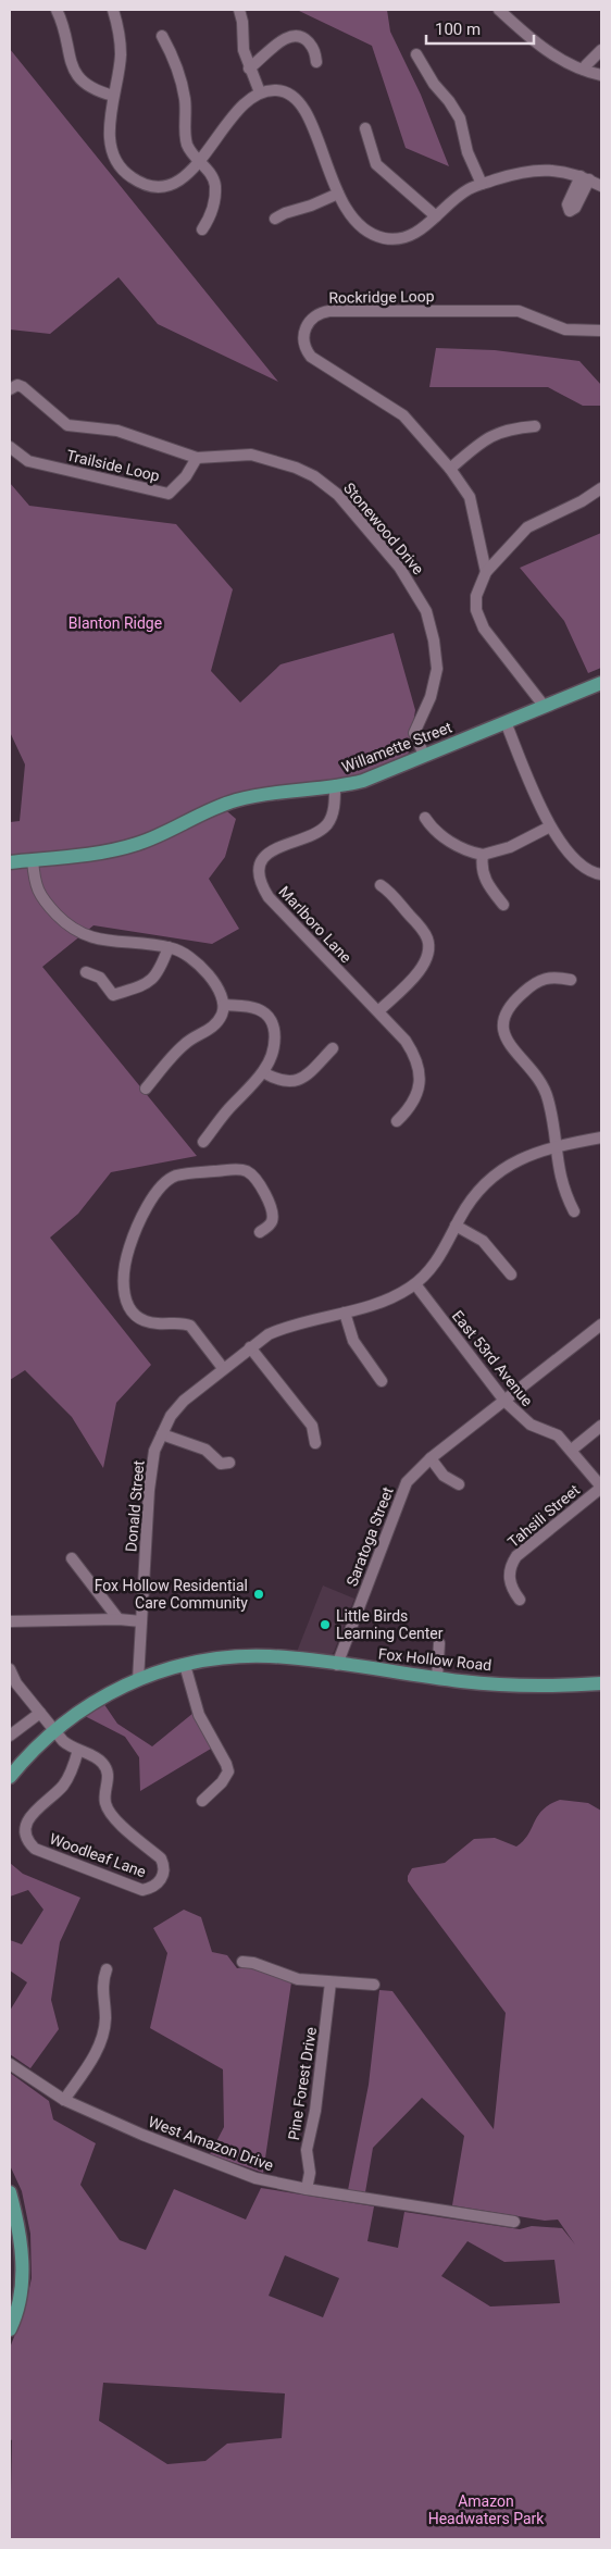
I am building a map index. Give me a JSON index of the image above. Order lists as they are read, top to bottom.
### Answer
{
  "streets": {
    "main road": ["Willamette Street", "Fox Hollow Road"],
    "street": [
      "Rockridge Loop",
      "Trailside Loop",
      "Stonewood Drive",
      "Marlboro Lane",
      "East 53rd Avenue",
      "Donald Street",
      "Tahsili Street",
      "Saratoga Street",
      "Woodleaf Lane",
      "Pine Forest Drive",
      "West Amazon Drive"
    ]
  },
  "crossings": [
    ["Trailside Loop", "Stonewood Drive"],
    ["Stonewood Drive", "Willamette Street"],
    ["Willamette Street", "Marlboro Lane"],
    ["East 53rd Avenue", "Donald Street"],
    ["East 53rd Avenue", "Tahsili Street"],
    ["East 53rd Avenue", "Saratoga Street"],
    ["Donald Street", "Fox Hollow Road"],
    ["Saratoga Street", "Fox Hollow Road"],
    ["Fox Hollow Road", "Woodleaf Lane"],
    ["Pine Forest Drive", "West Amazon Drive"]
  ],
  "parks": ["Blanton Ridge", "Amazon Headwaters Park"],
  "places": ["Fox Hollow Residential Care Community", "Little Birds Learning Center"],
  "scale_bar": "100 m"
}
